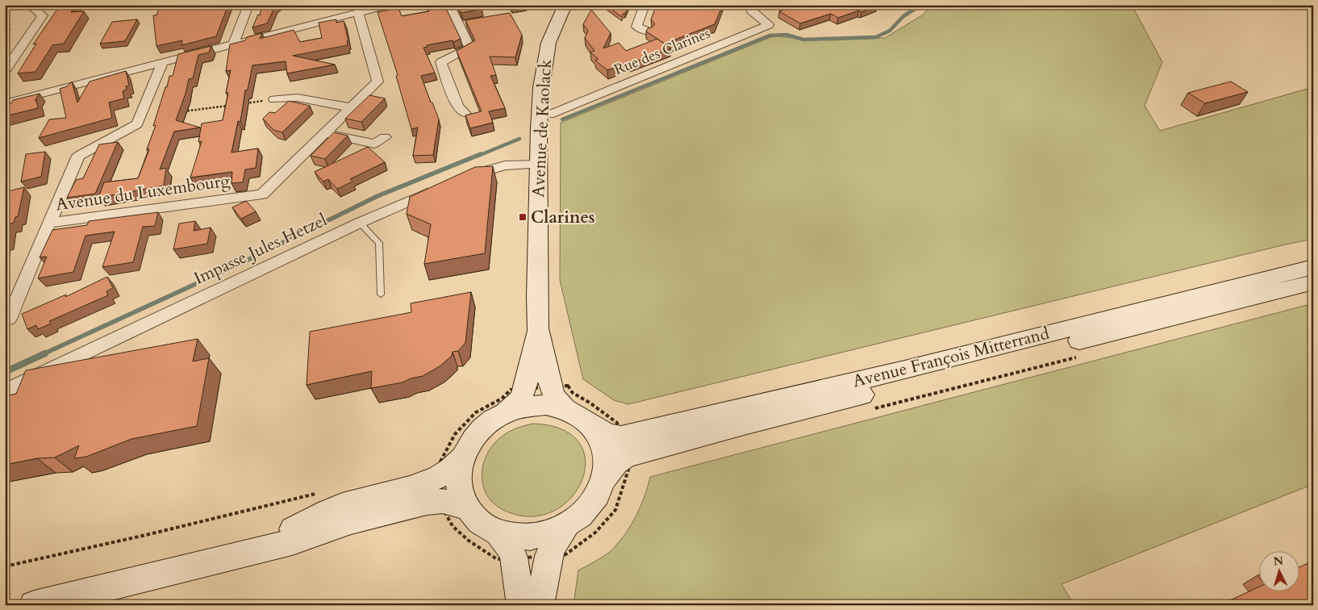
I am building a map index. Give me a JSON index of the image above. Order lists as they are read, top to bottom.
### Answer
{
  "streets": {
    "main road": ["Avenue de Kaolack", "Avenue François Mitterrand"],
    "street": ["Rue des Clarines", "Avenue du Luxembourg", "Impasse Jules Hetzel"]
  },
  "crossings": [
    ["Rue des Clarines", "Avenue de Kaolack"],
    ["Avenue de Kaolack", "Avenue François Mitterrand"]
  ],
  "places": {
    "transit": ["Clarines"]
  },
  "north": "top"
}
